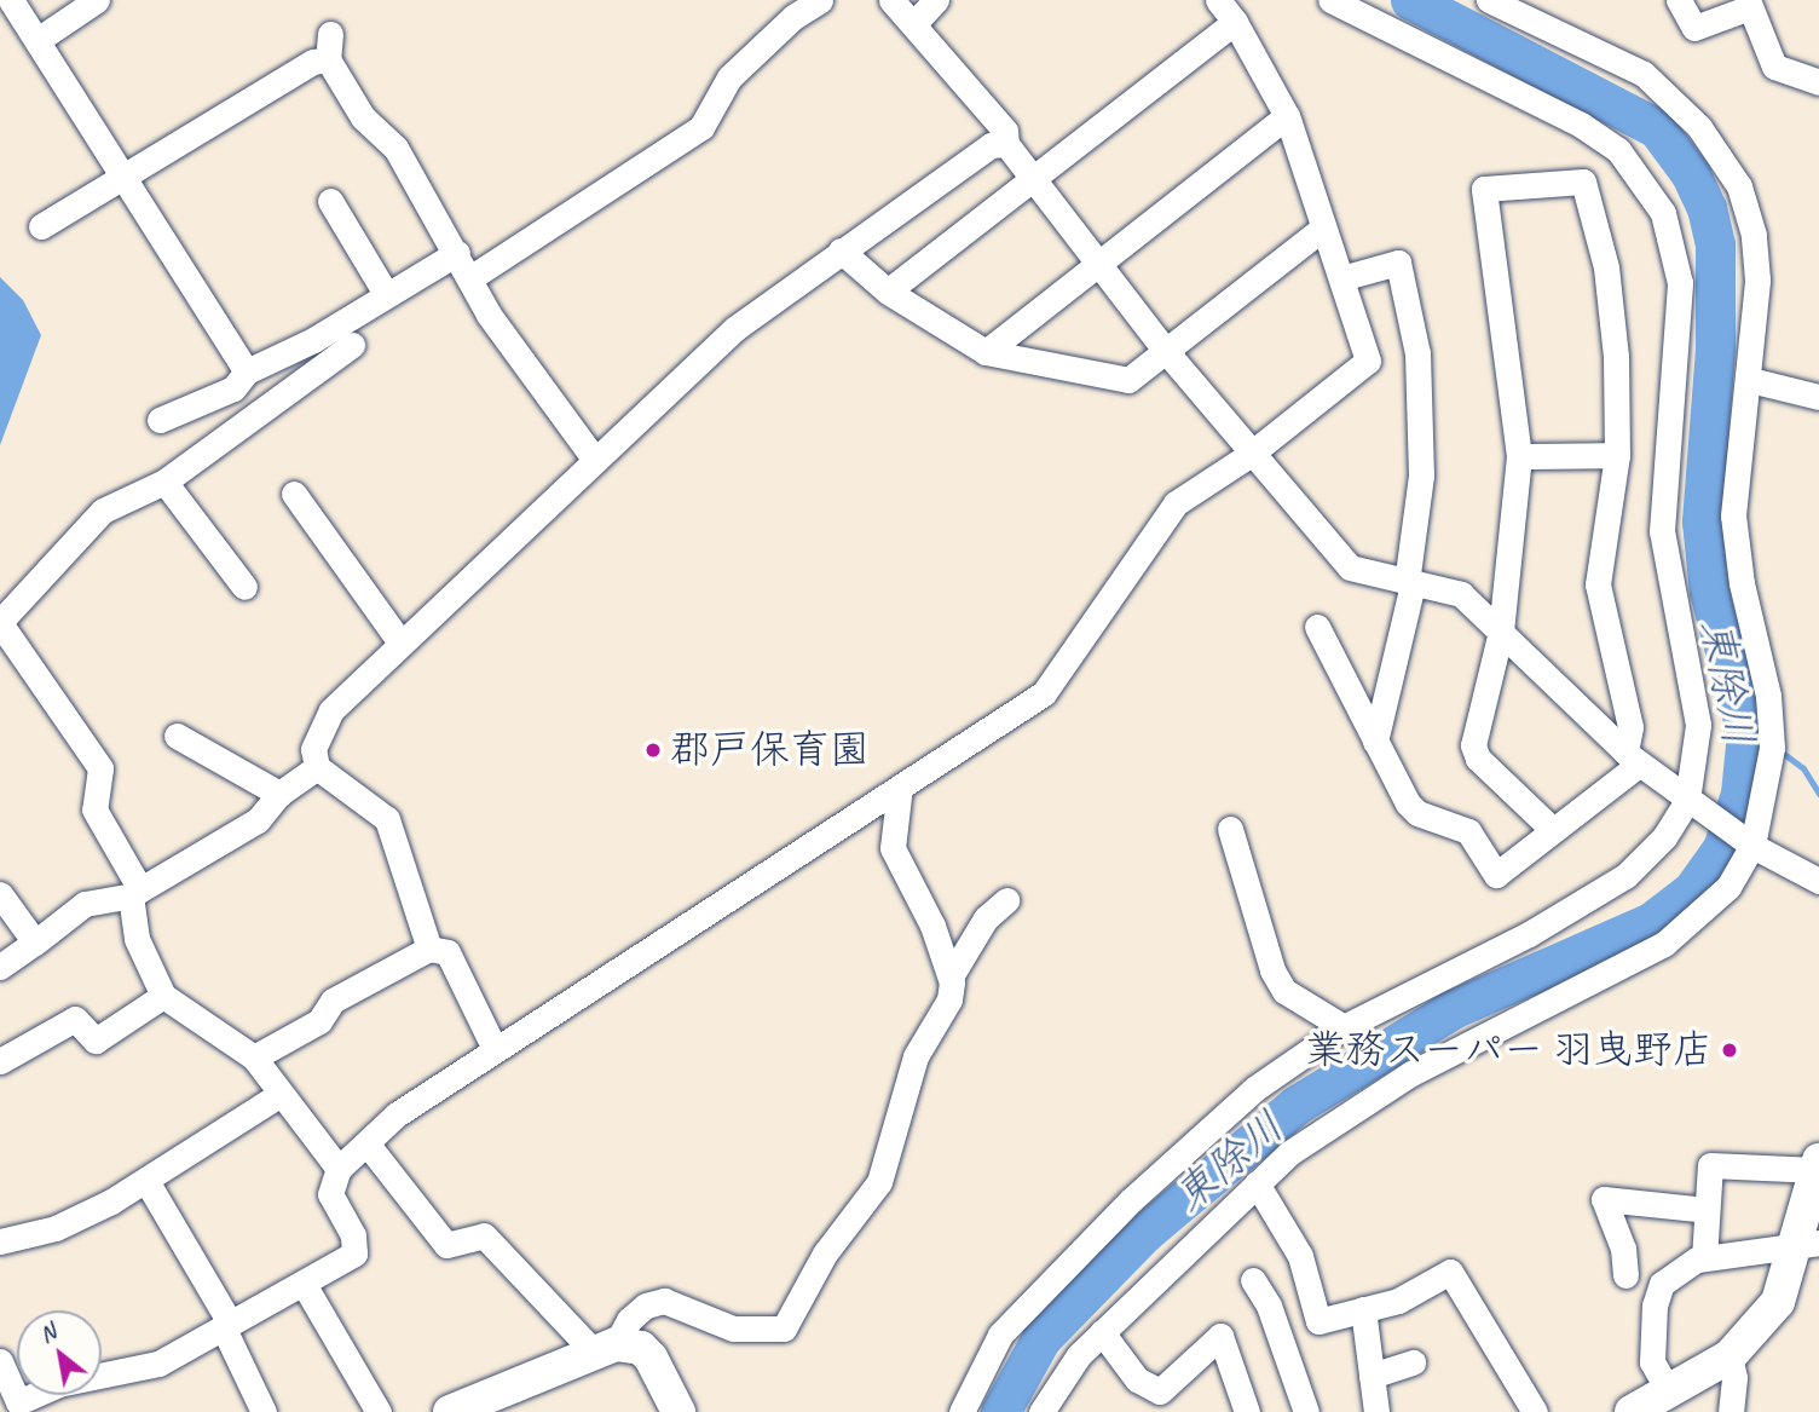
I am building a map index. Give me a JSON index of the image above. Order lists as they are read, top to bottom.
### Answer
{
  "water": ["東除川"],
  "places": ["郡戸保育園", "業務スーパー 羽曳野店"],
  "north": "top left"
}
